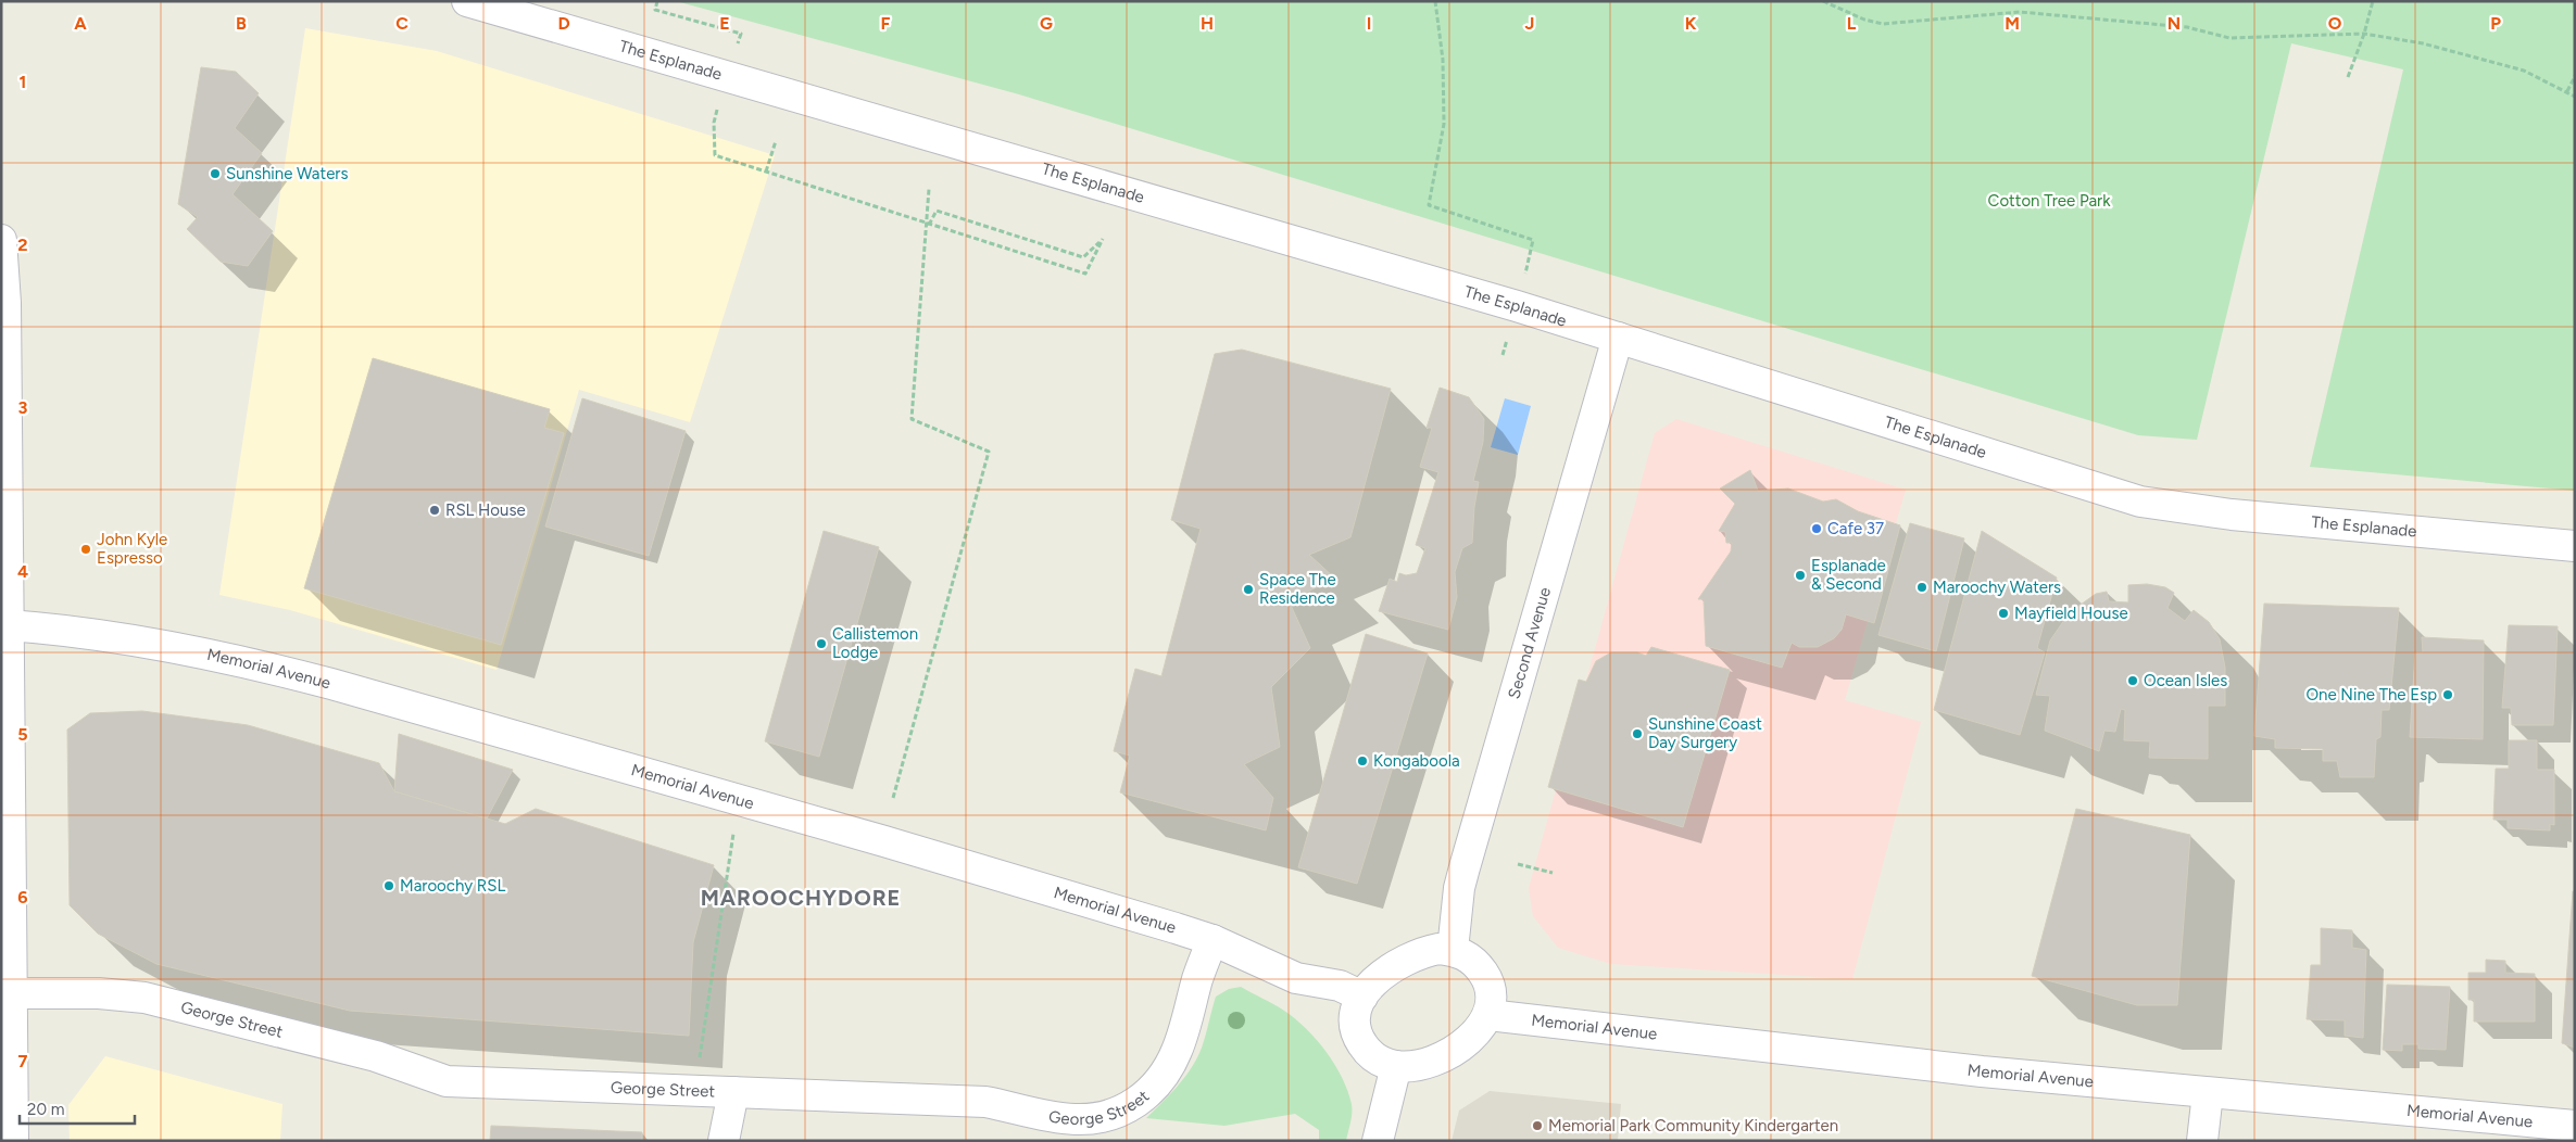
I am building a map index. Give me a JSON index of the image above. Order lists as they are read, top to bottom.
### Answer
{
  "streets": {
    "street": [
      "The Esplanade",
      "Second Avenue",
      "Memorial Avenue",
      "George Street"
    ]
  },
  "crossings": [
    ["The Esplanade", "Second Avenue"],
    ["Second Avenue", "Memorial Avenue"],
    ["Memorial Avenue", "George Street"]
  ],
  "districts": ["MAROOCHYDORE"],
  "parks": ["Cotton Tree Park"],
  "places": [
    "Sunshine Waters",
    "RSL House",
    "Cafe 37",
    "John Kyle Espresso",
    "Esplanade & Second",
    "Maroochy Waters",
    "Space The Residence",
    "Mayfield House",
    "Callistemon Lodge",
    "Ocean Isles",
    "One Nine The Esp",
    "Sunshine Coast Day Surgery",
    "Kongaboola",
    "Maroochy RSL",
    "Memorial Park Community Kindergarten"
  ],
  "scale_bar": "20 m",
  "grid": {
    "columns": [
      "A",
      "B",
      "C",
      "D",
      "E",
      "F",
      "G",
      "H",
      "I",
      "J",
      "K",
      "L",
      "M",
      "N",
      "O",
      "P"
    ],
    "rows": [
      "1",
      "2",
      "3",
      "4",
      "5",
      "6",
      "7"
    ]
  }
}
